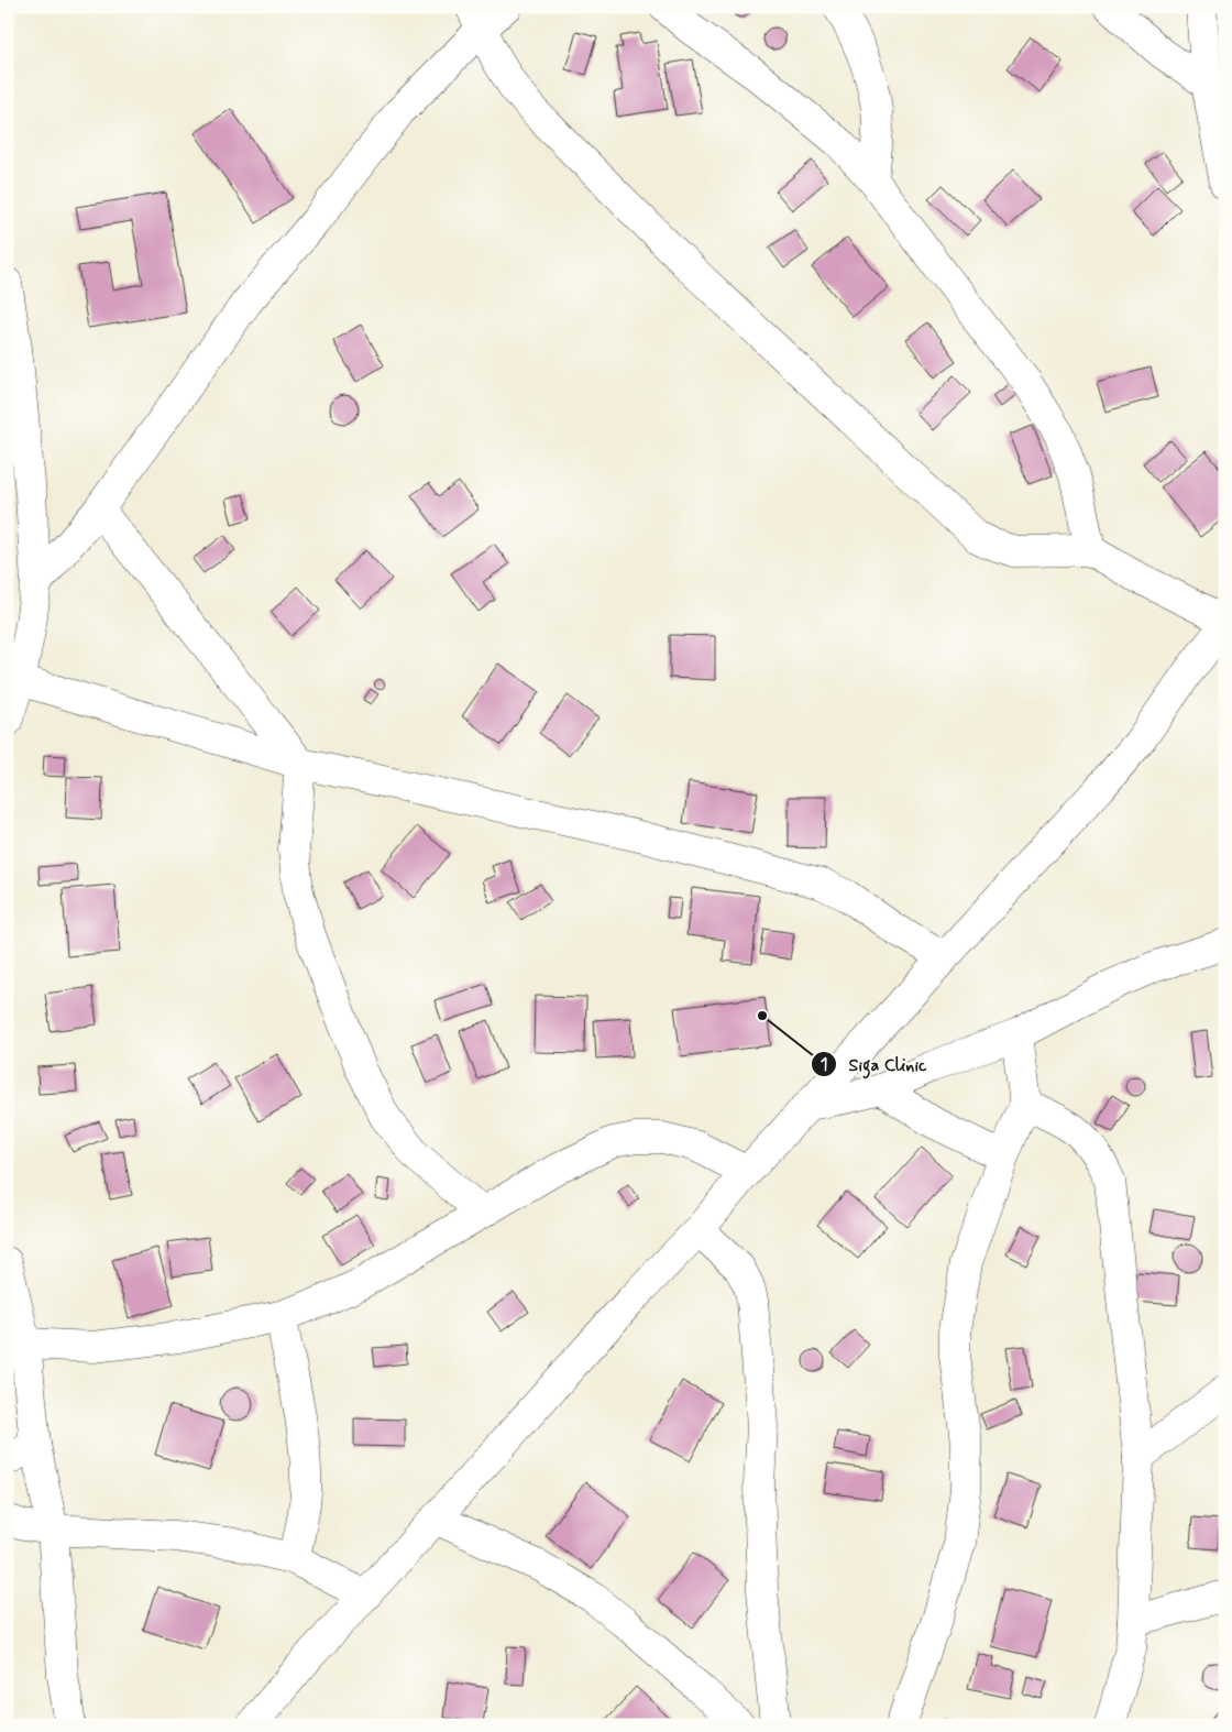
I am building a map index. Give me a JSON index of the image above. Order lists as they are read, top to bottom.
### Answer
{
  "places": ["Siga Clinic"]
}
